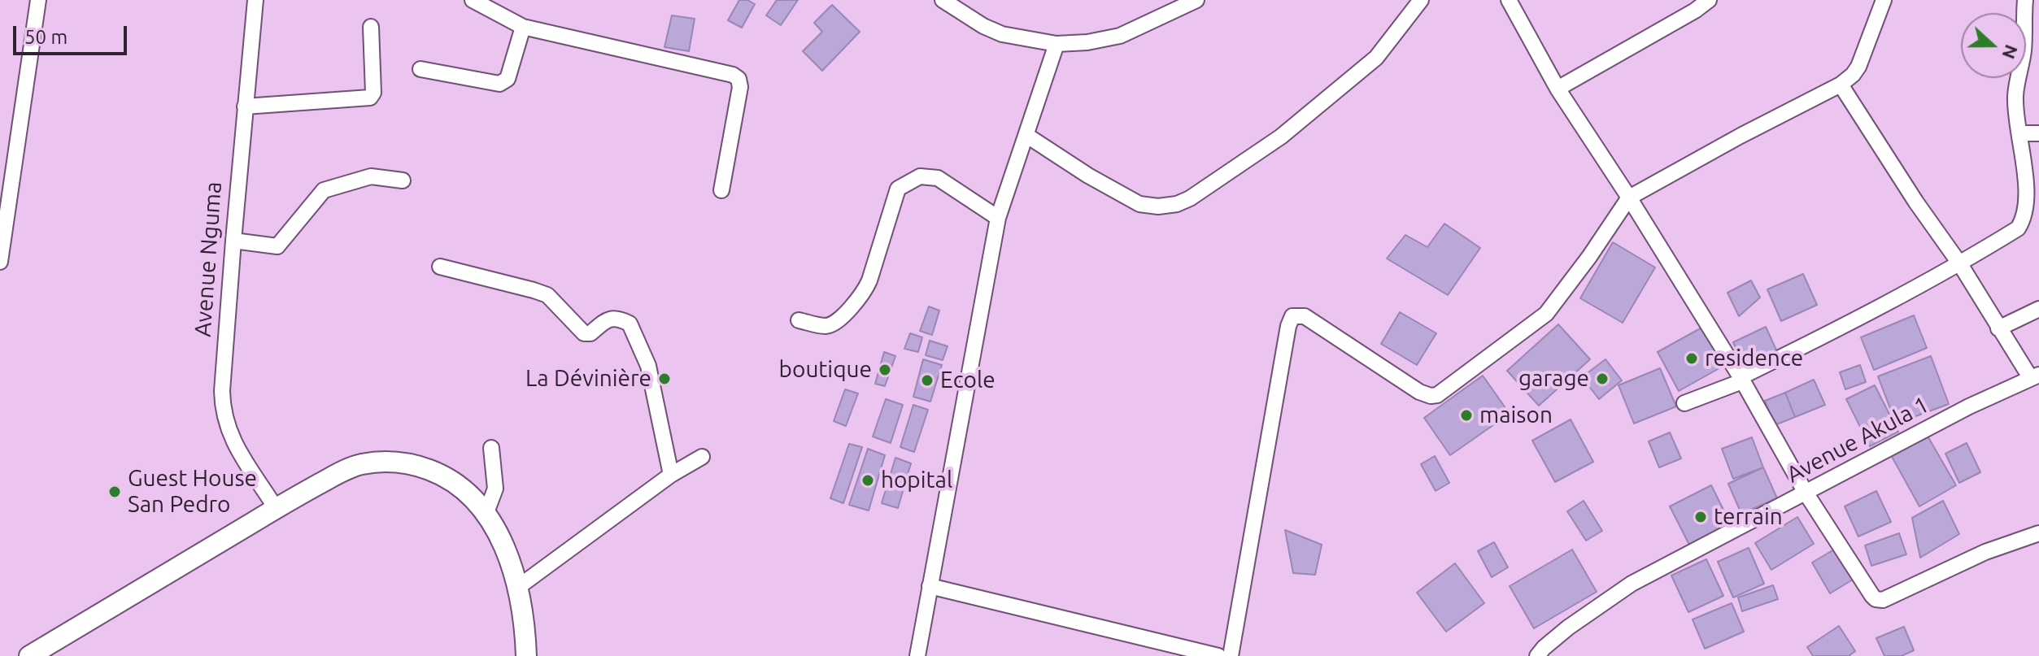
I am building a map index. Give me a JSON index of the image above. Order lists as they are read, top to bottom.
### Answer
{
  "streets": {
    "street": ["Avenue Nguma", "Avenue Akula 1"]
  },
  "places": [
    "residence",
    "boutique",
    "La Dévinière",
    "garage",
    "Ecole",
    "maison",
    "hopital",
    "Guest House San Pedro",
    "terrain"
  ],
  "scale_bar": "50 m",
  "north": "right"
}
